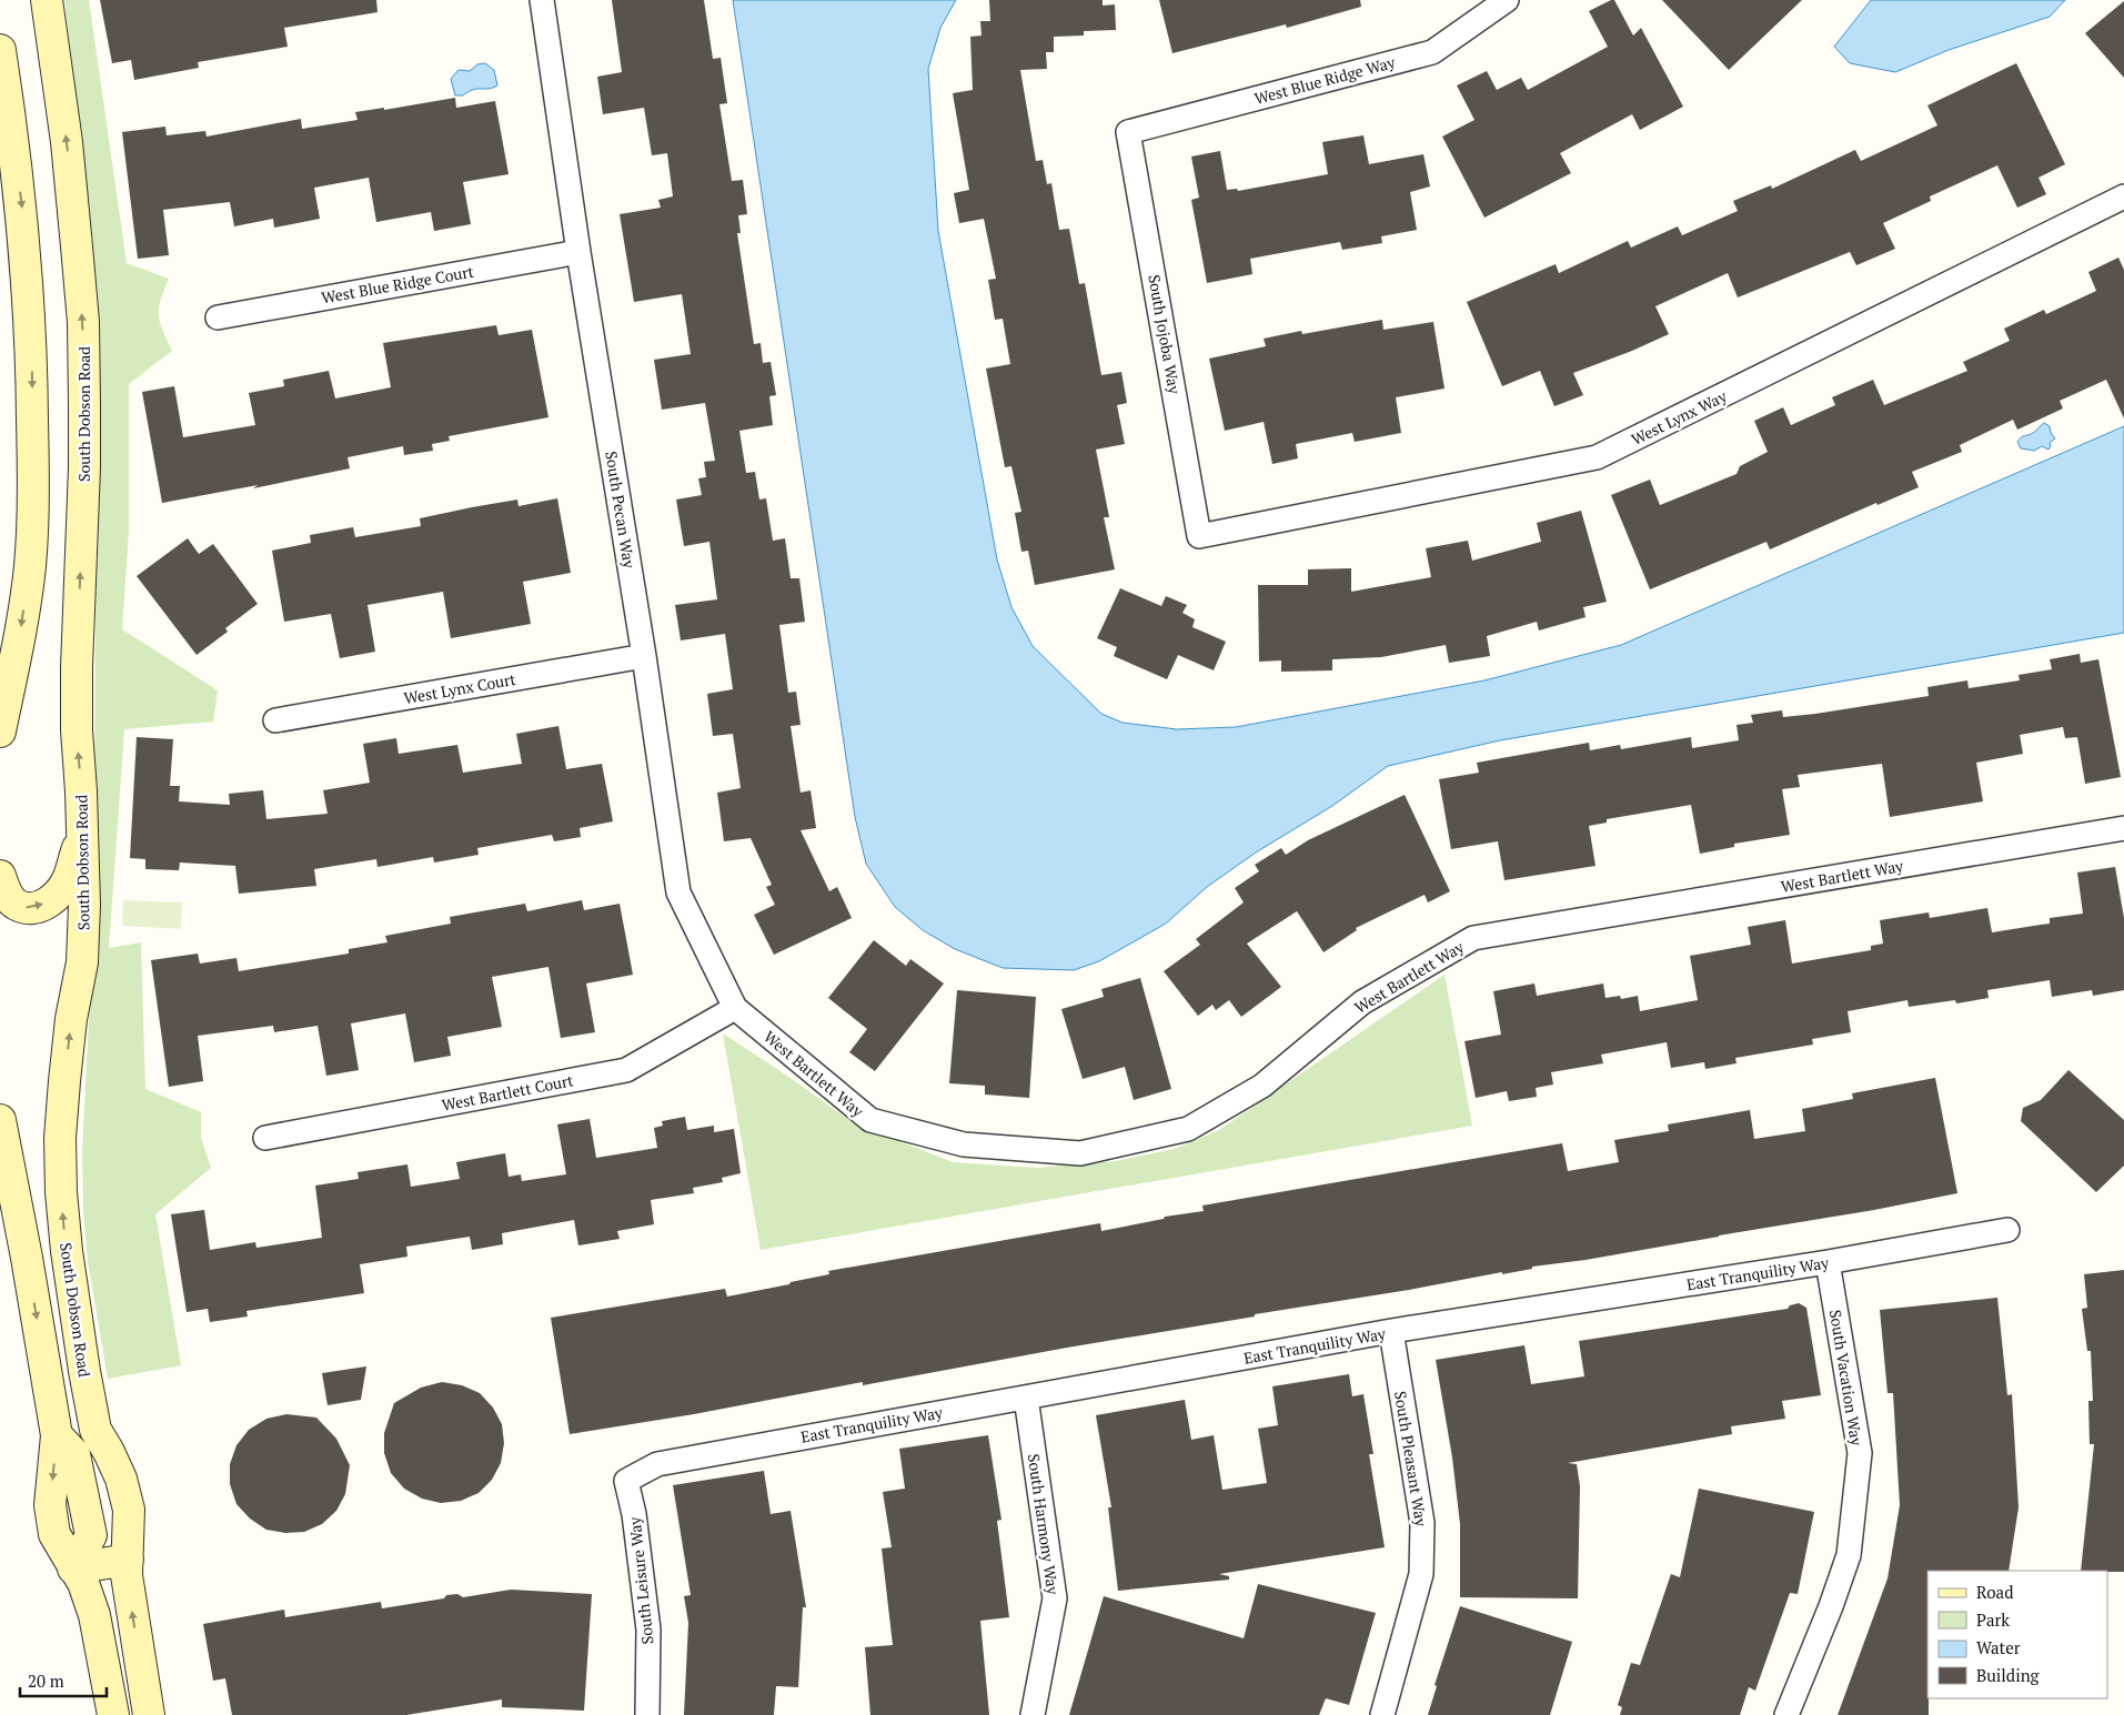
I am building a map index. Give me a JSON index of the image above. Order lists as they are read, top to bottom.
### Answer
{
  "streets": {
    "street": [
      "West Blue Ridge Way",
      "West Blue Ridge Court",
      "South Jojoba Way",
      "South Dobson Road",
      "West Lynx Way",
      "South Pecan Way",
      "West Lynx Court",
      "West Bartlett Way",
      "West Bartlett Court",
      "East Tranquility Way",
      "South Vacation Way",
      "South Pleasant Way",
      "South Harmony Way",
      "South Leisure Way"
    ]
  },
  "crossings": [
    ["West Blue Ridge Way", "South Jojoba Way"],
    ["West Blue Ridge Court", "South Pecan Way"],
    ["South Jojoba Way", "West Lynx Way"],
    ["South Pecan Way", "West Lynx Court"],
    ["South Pecan Way", "West Bartlett Way"],
    ["South Pecan Way", "West Bartlett Court"],
    ["West Bartlett Way", "West Bartlett Court"],
    ["East Tranquility Way", "South Vacation Way"],
    ["East Tranquility Way", "South Pleasant Way"],
    ["East Tranquility Way", "South Harmony Way"],
    ["East Tranquility Way", "South Leisure Way"]
  ],
  "legend": [
    "Road",
    "Park",
    "Water",
    "Building"
  ],
  "scale_bar": "20 m"
}
